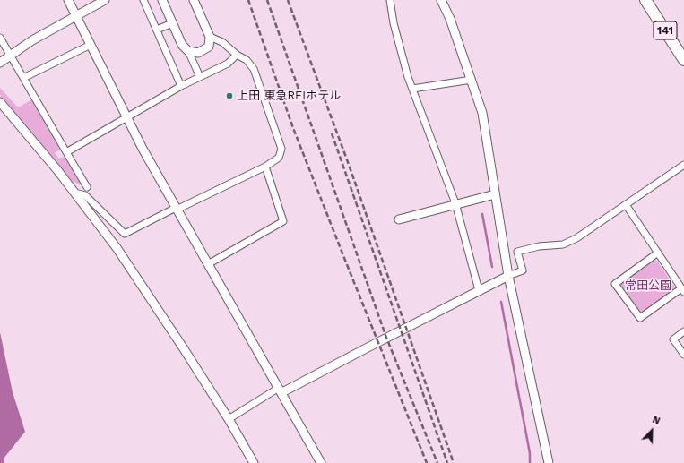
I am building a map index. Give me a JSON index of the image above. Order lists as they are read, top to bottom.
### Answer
{
  "streets": {
    "highway": ["141"]
  },
  "parks": ["常田公園"],
  "places": ["上田 東急REIホテル"],
  "north": "top right"
}
